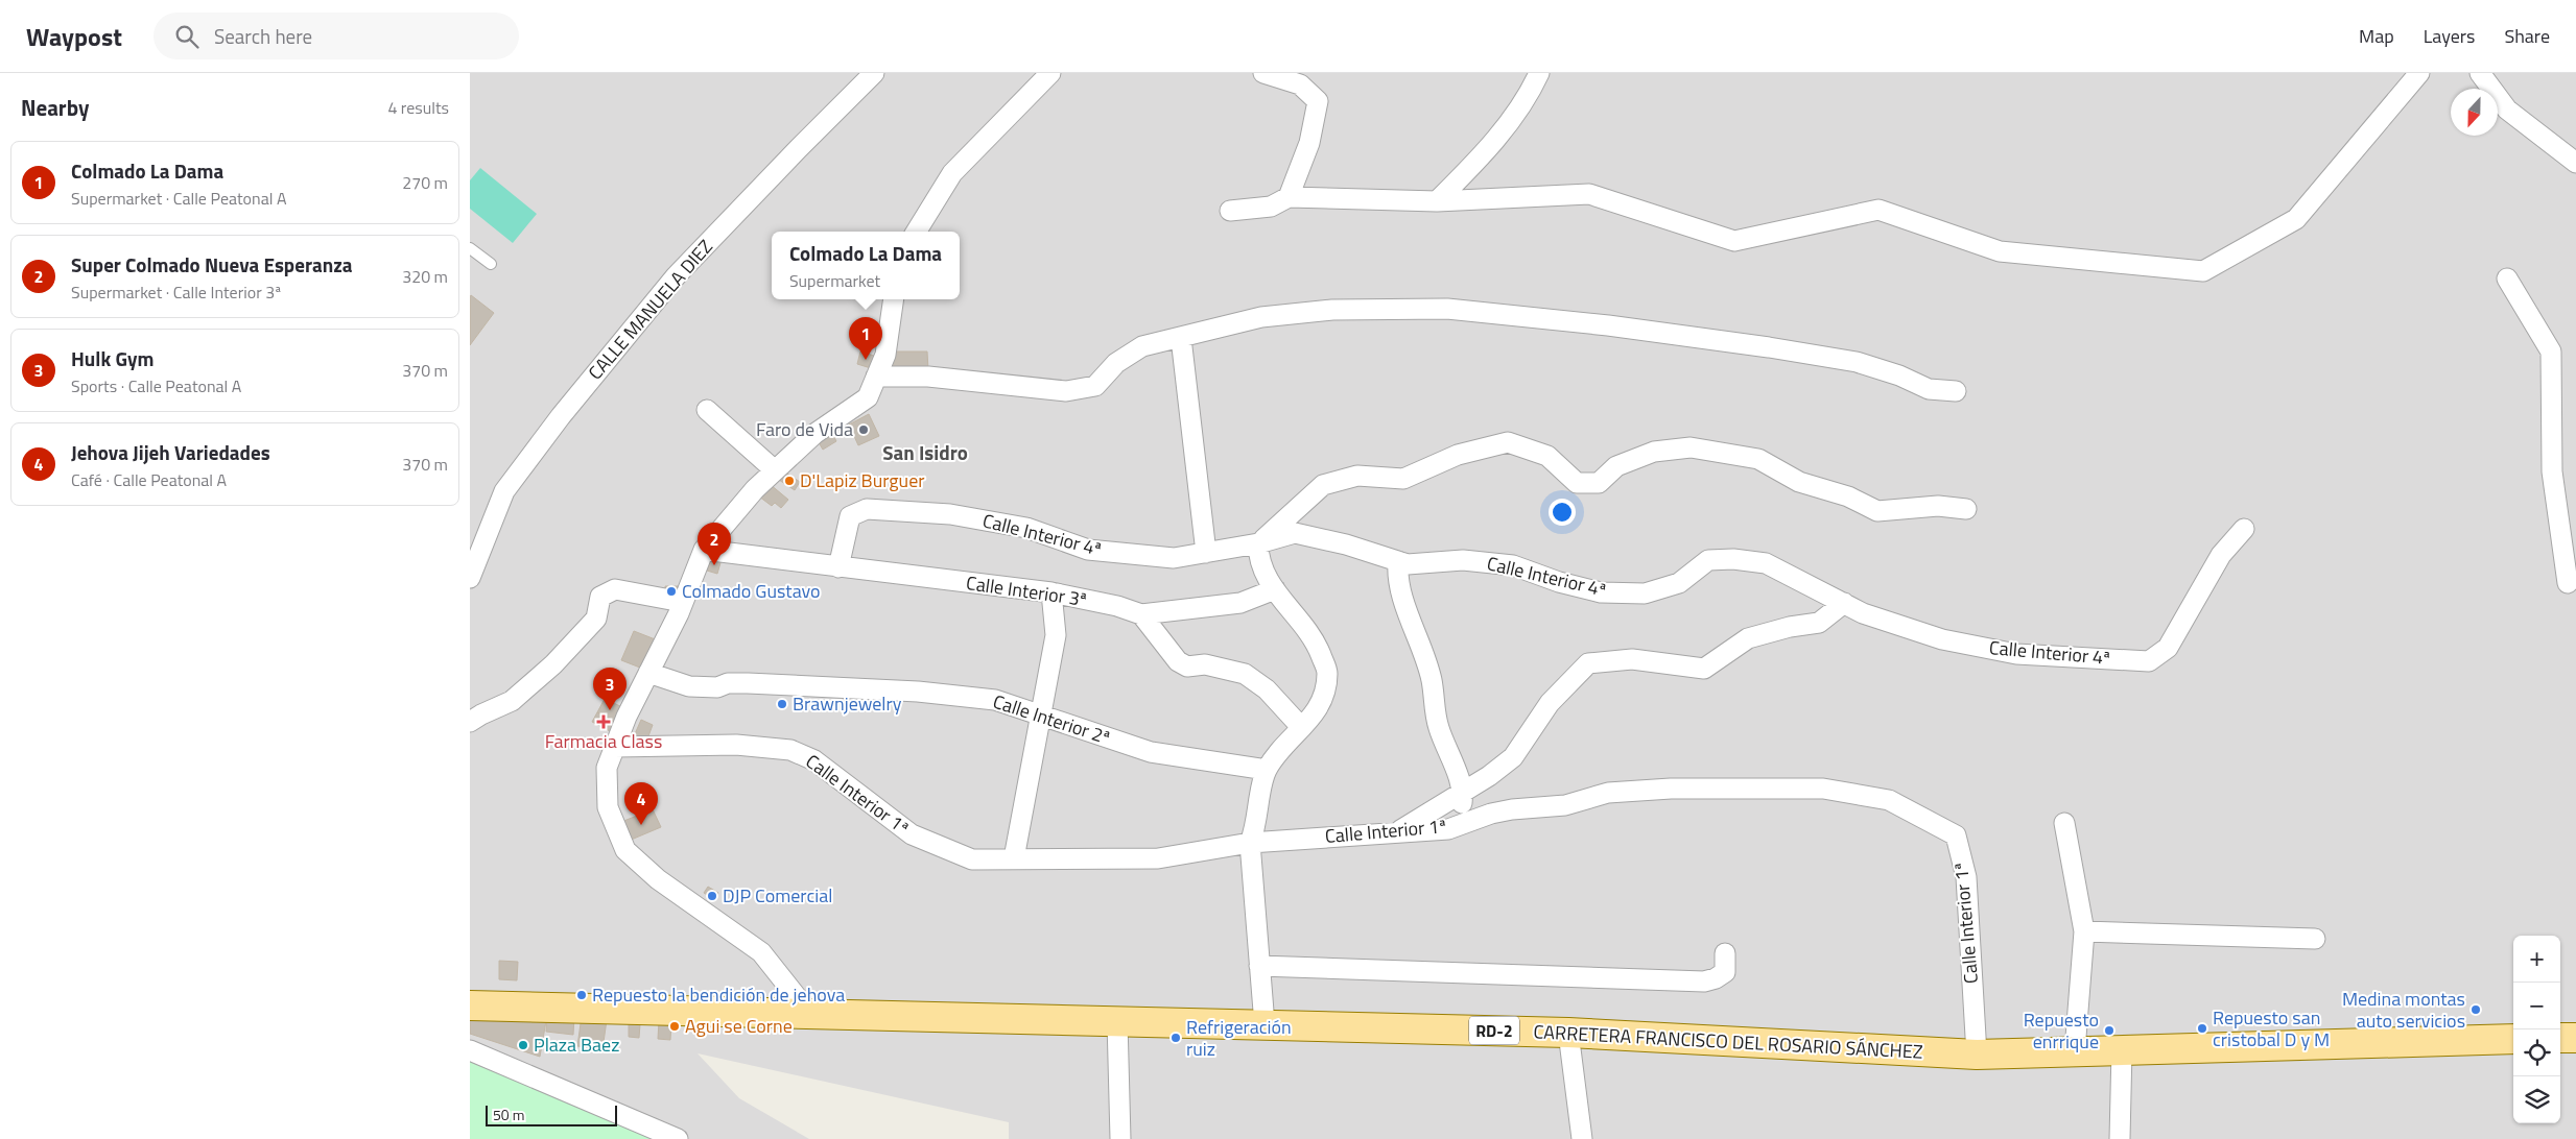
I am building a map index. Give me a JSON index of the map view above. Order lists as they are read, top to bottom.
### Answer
{
  "streets": {
    "main road": ["RD-2", "CARRETERA FRANCISCO DEL ROSARIO SÁNCHEZ"],
    "street": [
      "CALLE MANUELA DIEZ",
      "Calle Interior 4ª",
      "Calle Interior 3ª",
      "Calle Interior 2ª",
      "Calle Interior 1ª"
    ]
  },
  "crossings": [
    ["Calle Interior 4ª", "Calle Interior 3ª"],
    ["Calle Interior 1ª", "CARRETERA FRANCISCO DEL ROSARIO SÁNCHEZ"]
  ],
  "districts": ["San Isidro"],
  "places": {
    "other": [
      "Faro de Vida",
      "D'Lapiz Burguer",
      "Colmado Gustavo",
      "Brawnjewelry",
      "DJP Comercial",
      "Repuesto la bendición de jehova",
      "Medina montas auto servicios",
      "Agui se Corne",
      "Repuesto san cristobal D y M",
      "Repuesto enrrique",
      "Refrigeración ruiz",
      "Plaza Baez"
    ],
    "health": ["Farmacia Class"]
  },
  "scale_bar": "50 m",
  "north": "bottom",
  "page": {
    "header": "Waypost",
    "search": "Search here",
    "nav": ["Map", "Layers", "Share"],
    "heading": ["Nearby", "4 results"],
    "list": [
      {
        "mark": "1",
        "name": "Colmado La Dama",
        "note": "Supermarket · Calle Peatonal A",
        "value": "270 m"
      },
      {
        "mark": "2",
        "name": "Super Colmado Nueva Esperanza",
        "note": "Supermarket · Calle Interior 3ª",
        "value": "320 m"
      },
      {
        "mark": "3",
        "name": "Hulk Gym",
        "note": "Sports · Calle Peatonal A",
        "value": "370 m"
      },
      {
        "mark": "4",
        "name": "Jehova Jijeh Variedades",
        "note": "Café · Calle Peatonal A",
        "value": "370 m"
      }
    ],
    "popup": ["Colmado La Dama", "Supermarket"],
    "pins": [
      "1",
      "2",
      "3",
      "4"
    ],
    "map_buttons": ["+", "−"],
    "scale": "50 m"
  }
}
